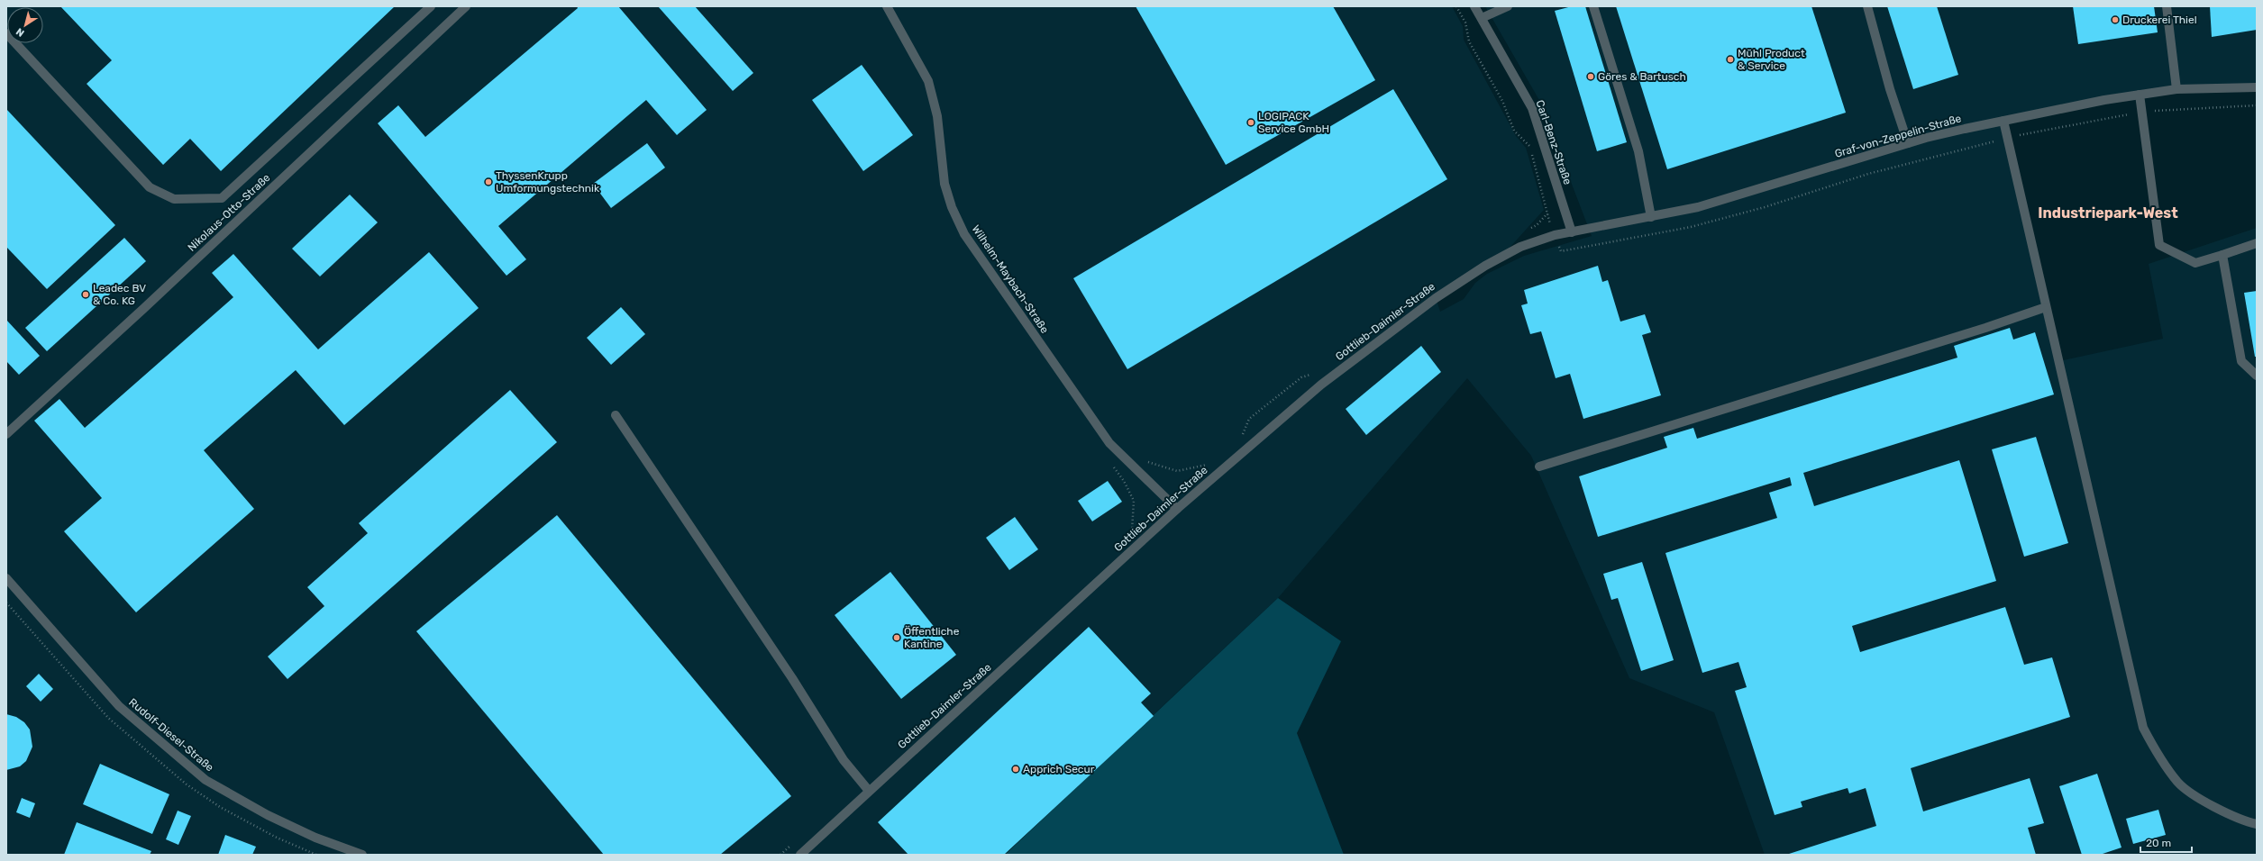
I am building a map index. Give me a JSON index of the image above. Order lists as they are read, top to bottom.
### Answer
{
  "streets": {
    "street": [
      "Graf-von-Zeppelin-Straße",
      "Carl-Benz-Straße",
      "Nikolaus-Otto-Straße",
      "Wilhelm-Maybach-Straße",
      "Gottlieb-Daimler-Straße",
      "Rudolf-Diesel-Straße"
    ]
  },
  "crossings": [
    ["Graf-von-Zeppelin-Straße", "Carl-Benz-Straße"],
    ["Graf-von-Zeppelin-Straße", "Gottlieb-Daimler-Straße"],
    ["Carl-Benz-Straße", "Gottlieb-Daimler-Straße"],
    ["Wilhelm-Maybach-Straße", "Gottlieb-Daimler-Straße"]
  ],
  "districts": ["Industriepark-West"],
  "places": [
    "Druckerei Thiel",
    "Mühl Product & Service",
    "Göres & Bartusch",
    "LOGIPACK Service GmbH",
    "ThyssenKrupp Umformungstechnik",
    "Leadec BV & Co. KG",
    "Öffentliche Kantine",
    "Apprich Secur"
  ],
  "scale_bar": "20 m",
  "north": "bottom left"
}
